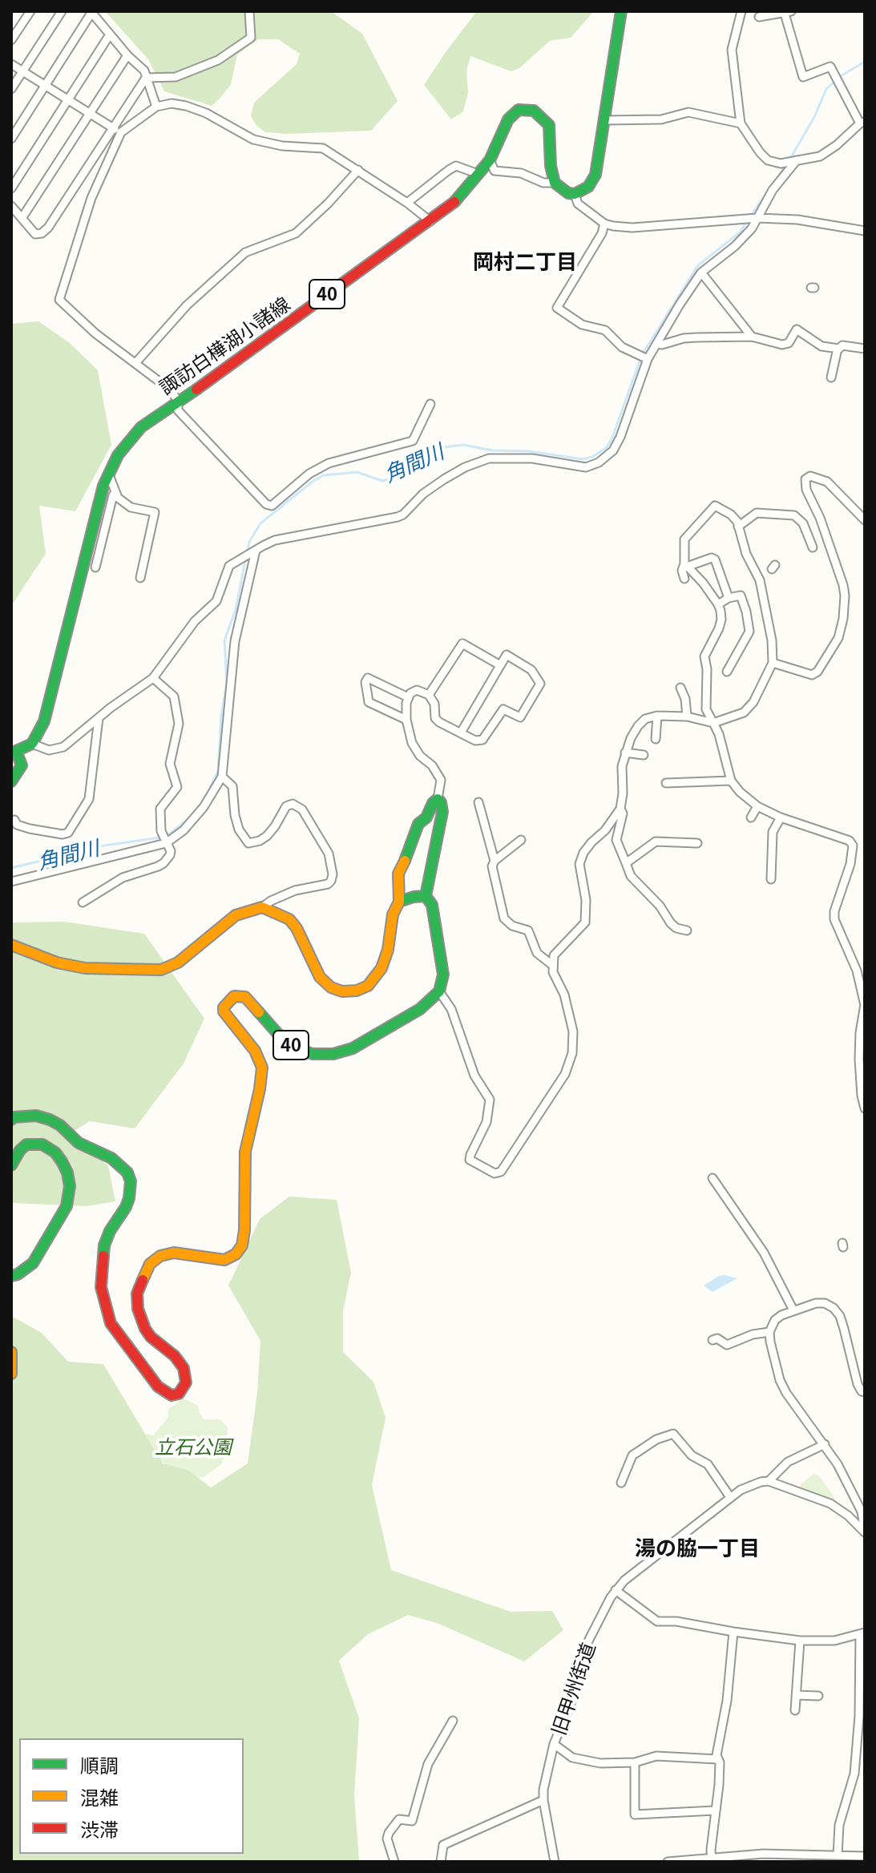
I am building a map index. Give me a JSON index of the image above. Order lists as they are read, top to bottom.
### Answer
{
  "streets": {
    "main road": ["40", "諏訪白樺湖小諸線"],
    "street": ["旧甲州街道"]
  },
  "districts": ["岡村二丁目", "湯の脇一丁目"],
  "water": ["角間川"],
  "parks": ["立石公園"],
  "legend": ["順調", "混雑", "渋滞"]
}
